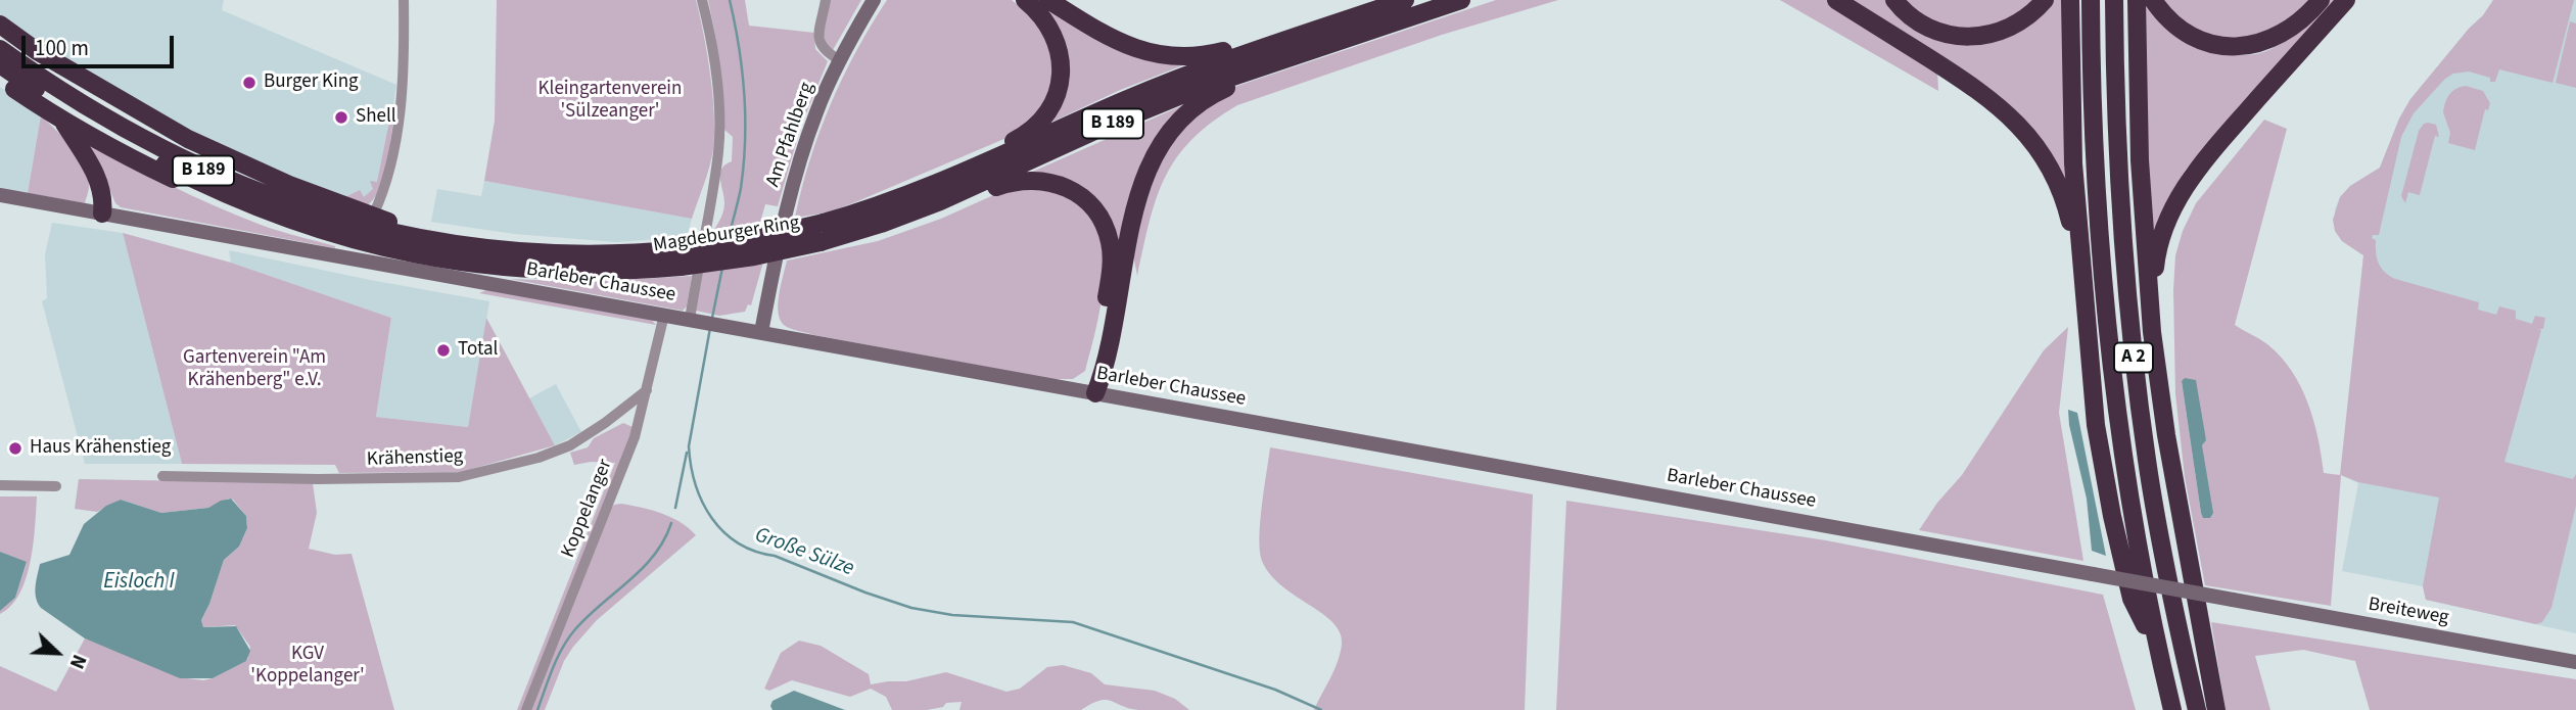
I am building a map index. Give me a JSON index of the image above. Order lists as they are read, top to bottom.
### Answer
{
  "streets": {
    "highway": ["B 189", "Magdeburger Ring", "A 2"],
    "street": [
      "Am Pfahlberg",
      "Barleber Chaussee",
      "Krähenstieg",
      "Koppelanger",
      "Breiteweg"
    ]
  },
  "crossings": [
    ["Am Pfahlberg", "Barleber Chaussee"],
    ["Barleber Chaussee", "Koppelanger"],
    ["Barleber Chaussee", "Breiteweg"],
    ["Krähenstieg", "Koppelanger"]
  ],
  "water": ["Große Sülze", "Eisloch I"],
  "parks": ["Kleingartenverein 'Sülzeanger'", "Gartenverein \"Am Krähenberg\" e.V.", "KGV 'Koppelanger'"],
  "places": [
    "Burger King",
    "Shell",
    "Total",
    "Haus Krähenstieg"
  ],
  "scale_bar": "100 m",
  "north": "bottom right"
}
